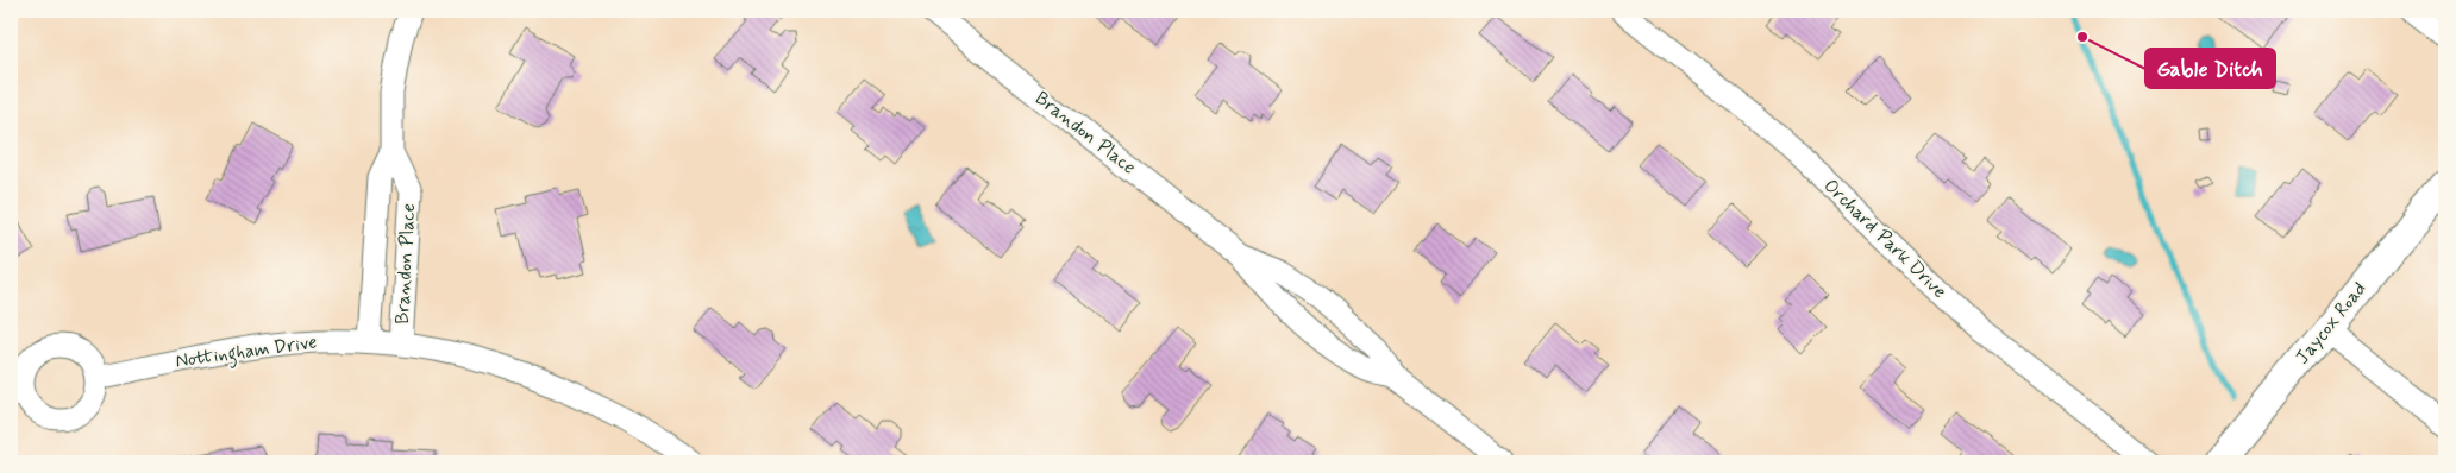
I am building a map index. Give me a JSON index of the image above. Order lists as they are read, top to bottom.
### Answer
{
  "streets": {
    "street": [
      "Brandon Place",
      "Orchard Park Drive",
      "Jaycox Road",
      "Nottingham Drive"
    ]
  },
  "crossings": [
    ["Brandon Place", "Nottingham Drive"]
  ],
  "places": ["Gable Ditch"]
}
